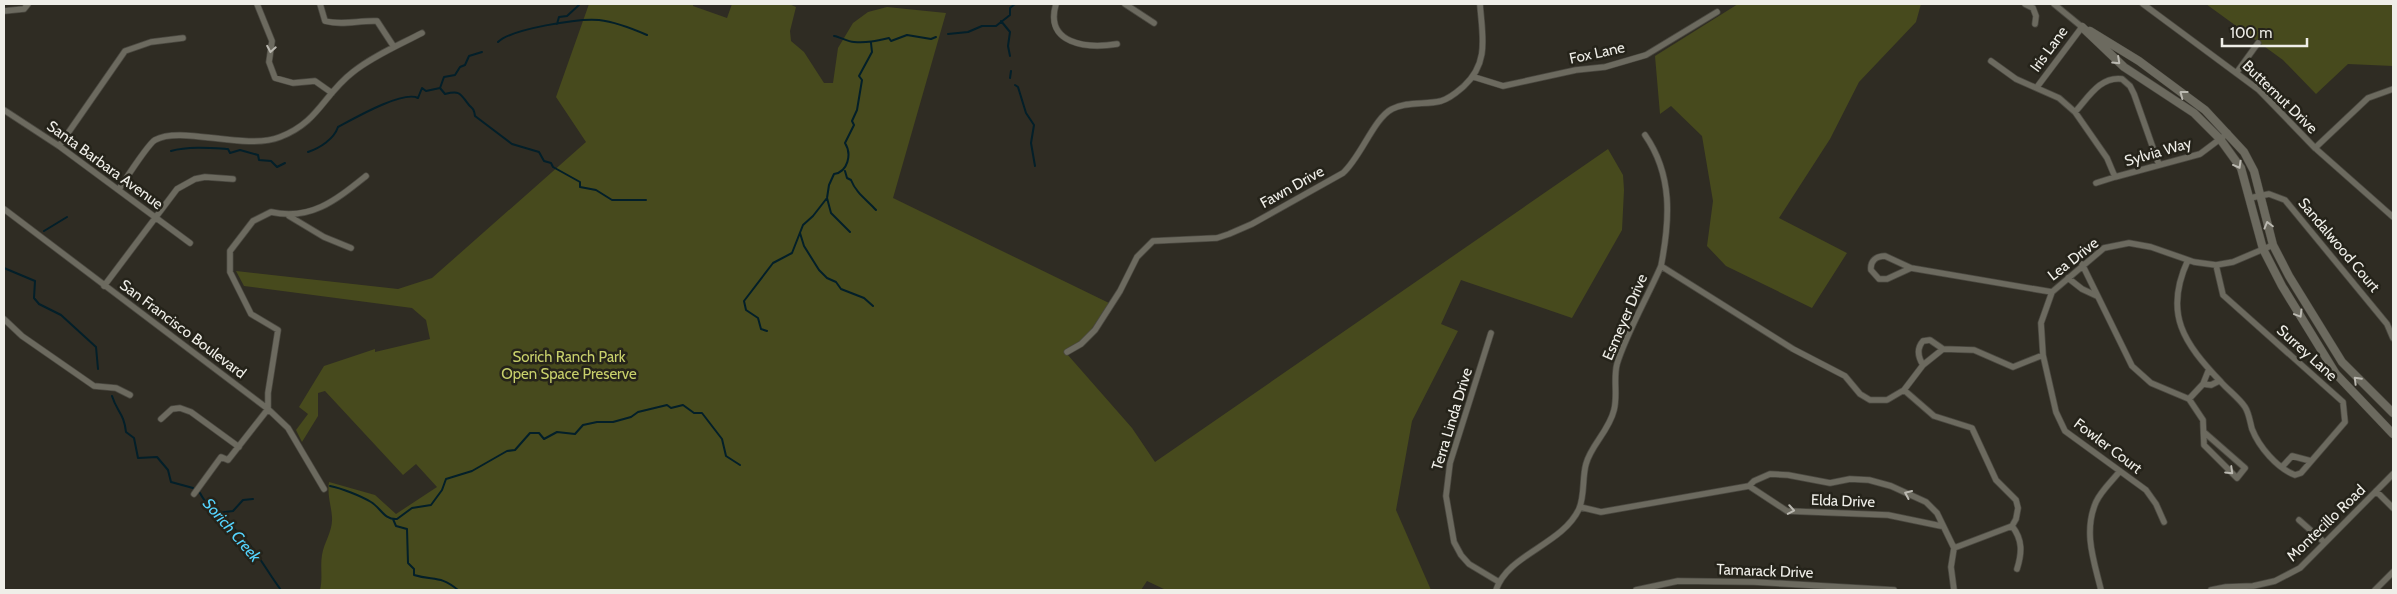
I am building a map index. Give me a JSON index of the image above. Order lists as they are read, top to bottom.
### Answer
{
  "streets": {
    "street": [
      "Iris Lane",
      "Fox Lane",
      "Butternut Drive",
      "Sylvia Way",
      "Santa Barbara Avenue",
      "Fawn Drive",
      "Sandalwood Court",
      "Lea Drive",
      "Esmeyer Drive",
      "San Francisco Boulevard",
      "Surrey Lane",
      "Terra Linda Drive",
      "Fowler Court",
      "Elda Drive",
      "Montecillo Road",
      "Tamarack Drive"
    ]
  },
  "crossings": [
    ["Iris Lane", "Sylvia Way"],
    ["Fox Lane", "Fawn Drive"],
    ["Lea Drive", "Surrey Lane"],
    ["Lea Drive", "Fowler Court"],
    ["Esmeyer Drive", "Terra Linda Drive"],
    ["Esmeyer Drive", "Elda Drive"]
  ],
  "water": ["Sorich Creek"],
  "parks": ["Sorich Ranch Park Open Space Preserve"],
  "scale_bar": "100 m"
}
